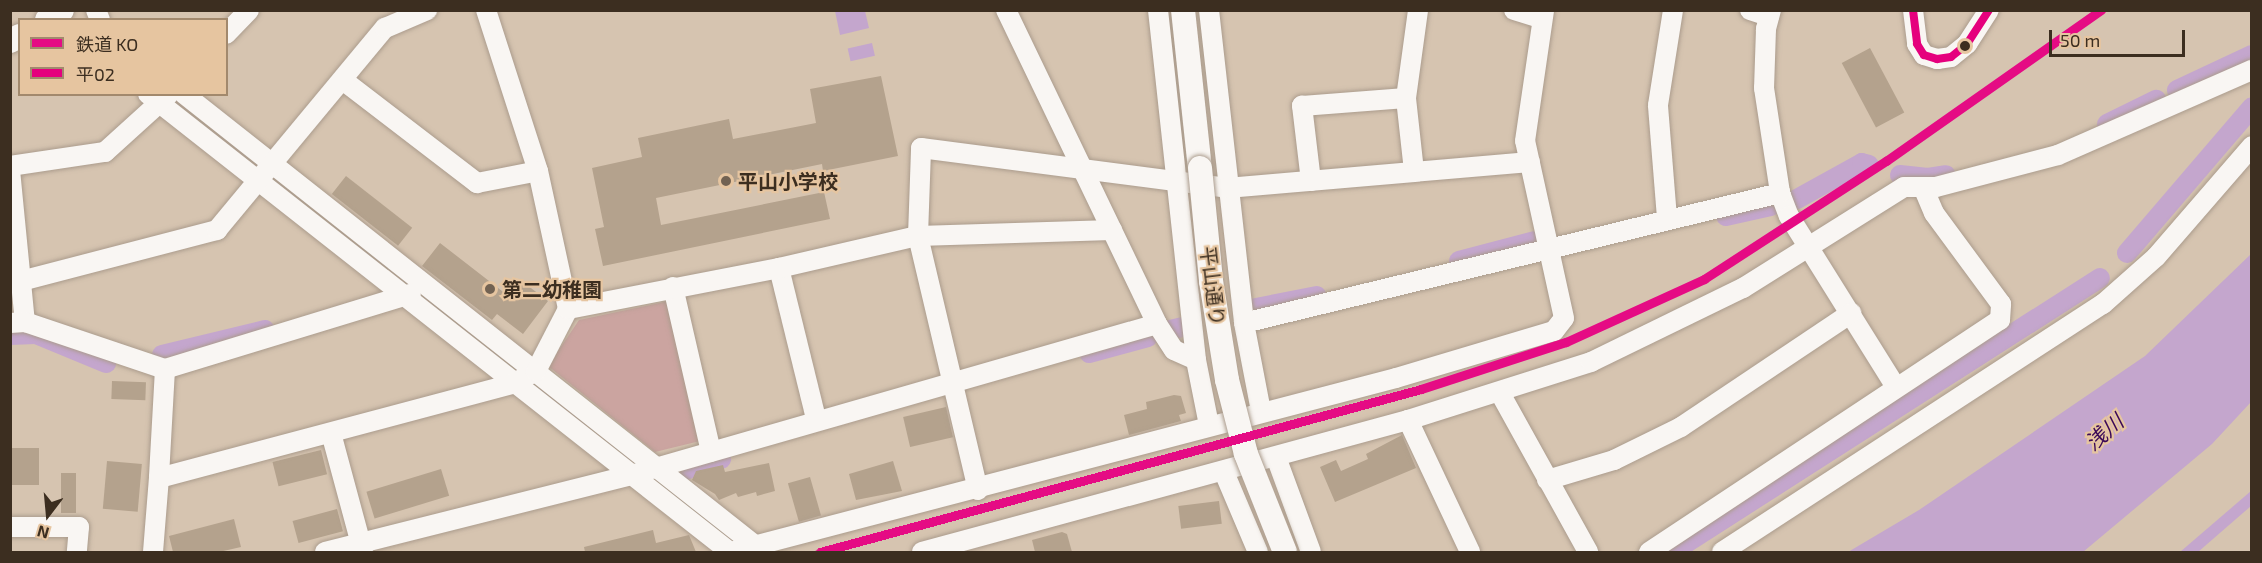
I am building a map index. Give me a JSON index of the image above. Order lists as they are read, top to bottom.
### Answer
{
  "streets": {
    "main road": ["平山通り"]
  },
  "water": ["浅川"],
  "places": ["平山小学校", "第二幼稚園"],
  "lines": ["rail line KO", "transit line 平02"],
  "legend": ["鉄道 KO", "平02"],
  "scale_bar": "50 m",
  "north": "bottom"
}
